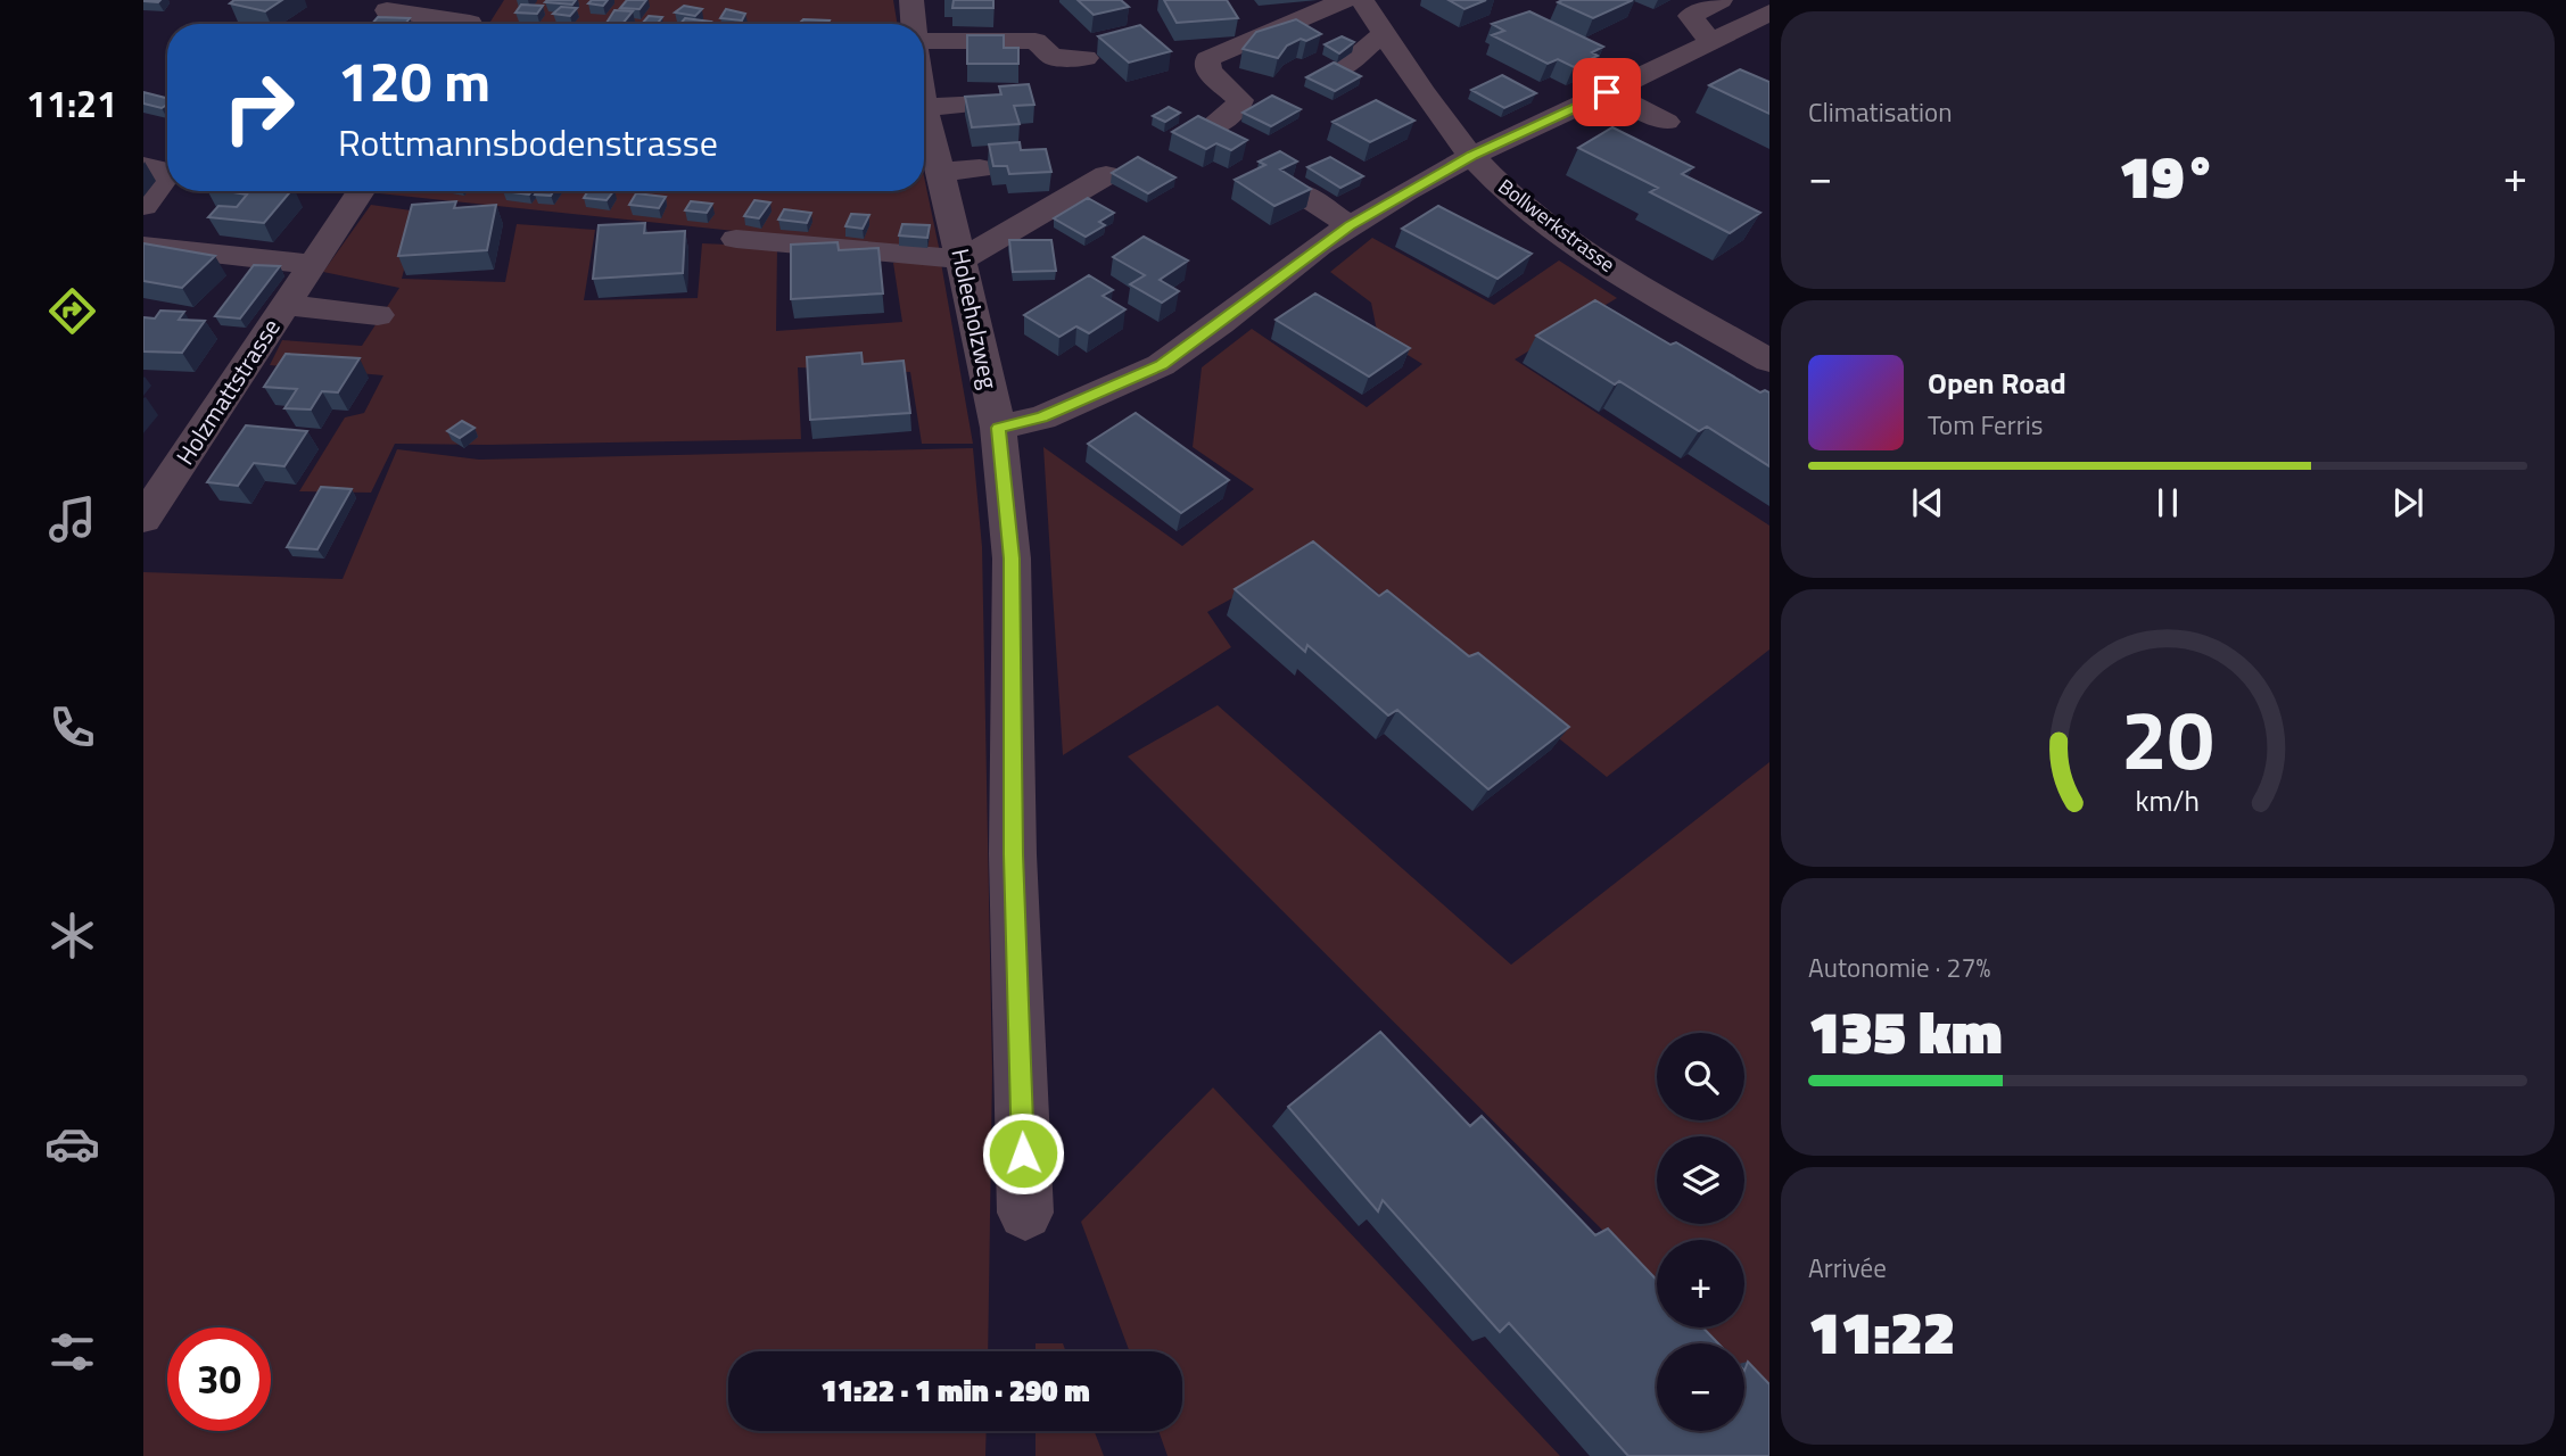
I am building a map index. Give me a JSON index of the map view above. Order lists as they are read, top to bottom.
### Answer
{
  "streets": {
    "street": ["Bollwerkstrasse", "Holeeholzweg", "Holzmattstrasse"]
  },
  "page": {
    "tabs": "11:21",
    "tile": [
      "Climatisation",
      ["Autonomie · 27%", "135 km"],
      ["Arrivée", "11:22"]
    ],
    "turn": ["120 m", "Rottmannsbodenstrasse"],
    "heat": ["−", "19°", "+"],
    "song": ["Open Road", "Tom Ferris"],
    "map_buttons": ["+", "−"],
    "limit": "30",
    "trip": "11:22 · 1 min · 290 m",
    "gauge": ["20", "km/h"]
  }
}
